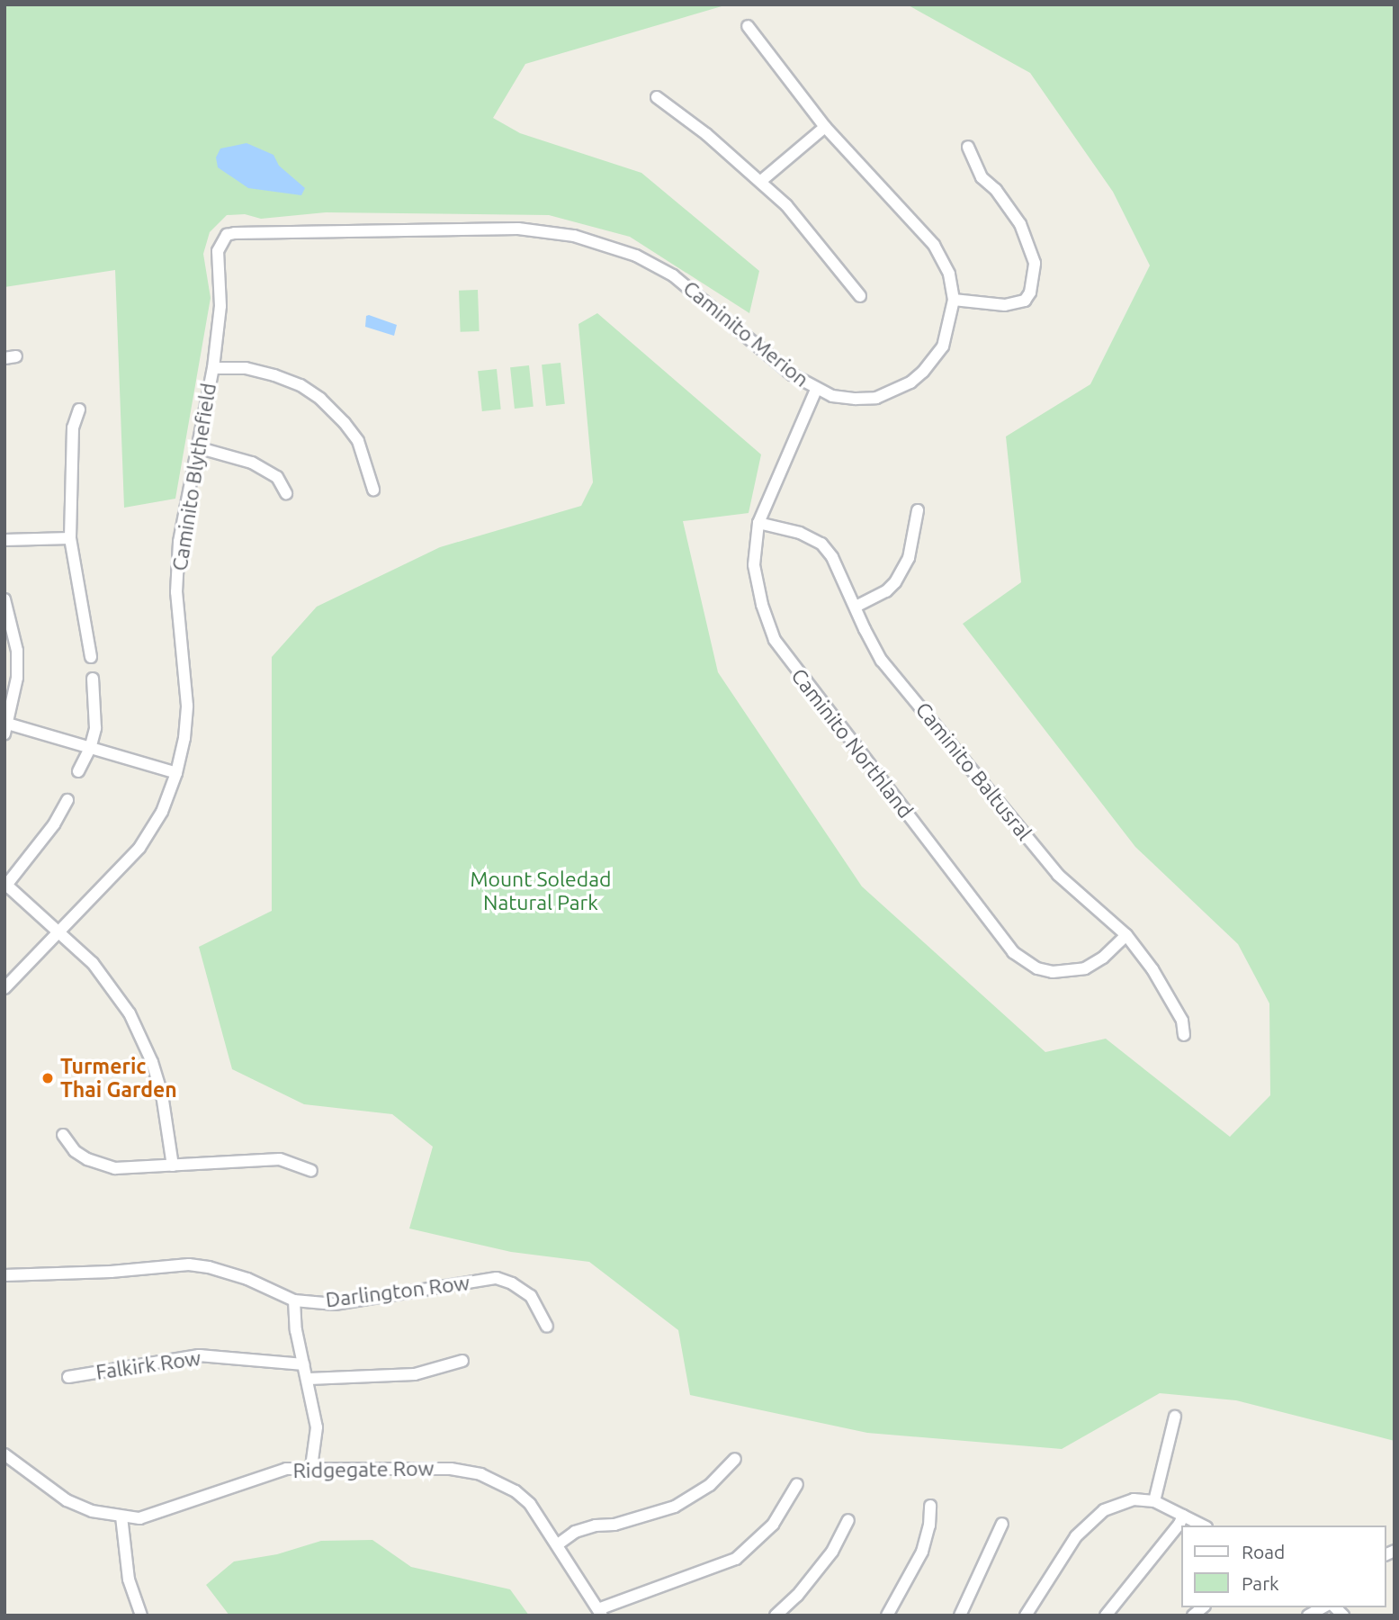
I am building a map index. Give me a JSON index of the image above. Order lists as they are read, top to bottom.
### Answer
{
  "streets": {
    "street": [
      "Caminito Merion",
      "Caminito Blythefield",
      "Caminito Northland",
      "Caminito Baltusral",
      "Darlington Row",
      "Falkirk Row",
      "Ridgegate Row"
    ]
  },
  "crossings": [
    ["Caminito Merion", "Caminito Blythefield"],
    ["Caminito Merion", "Caminito Northland"],
    ["Caminito Northland", "Caminito Baltusral"]
  ],
  "parks": ["Mount Soledad Natural Park"],
  "places": ["Turmeric Thai Garden"],
  "legend": ["Road", "Park"]
}
